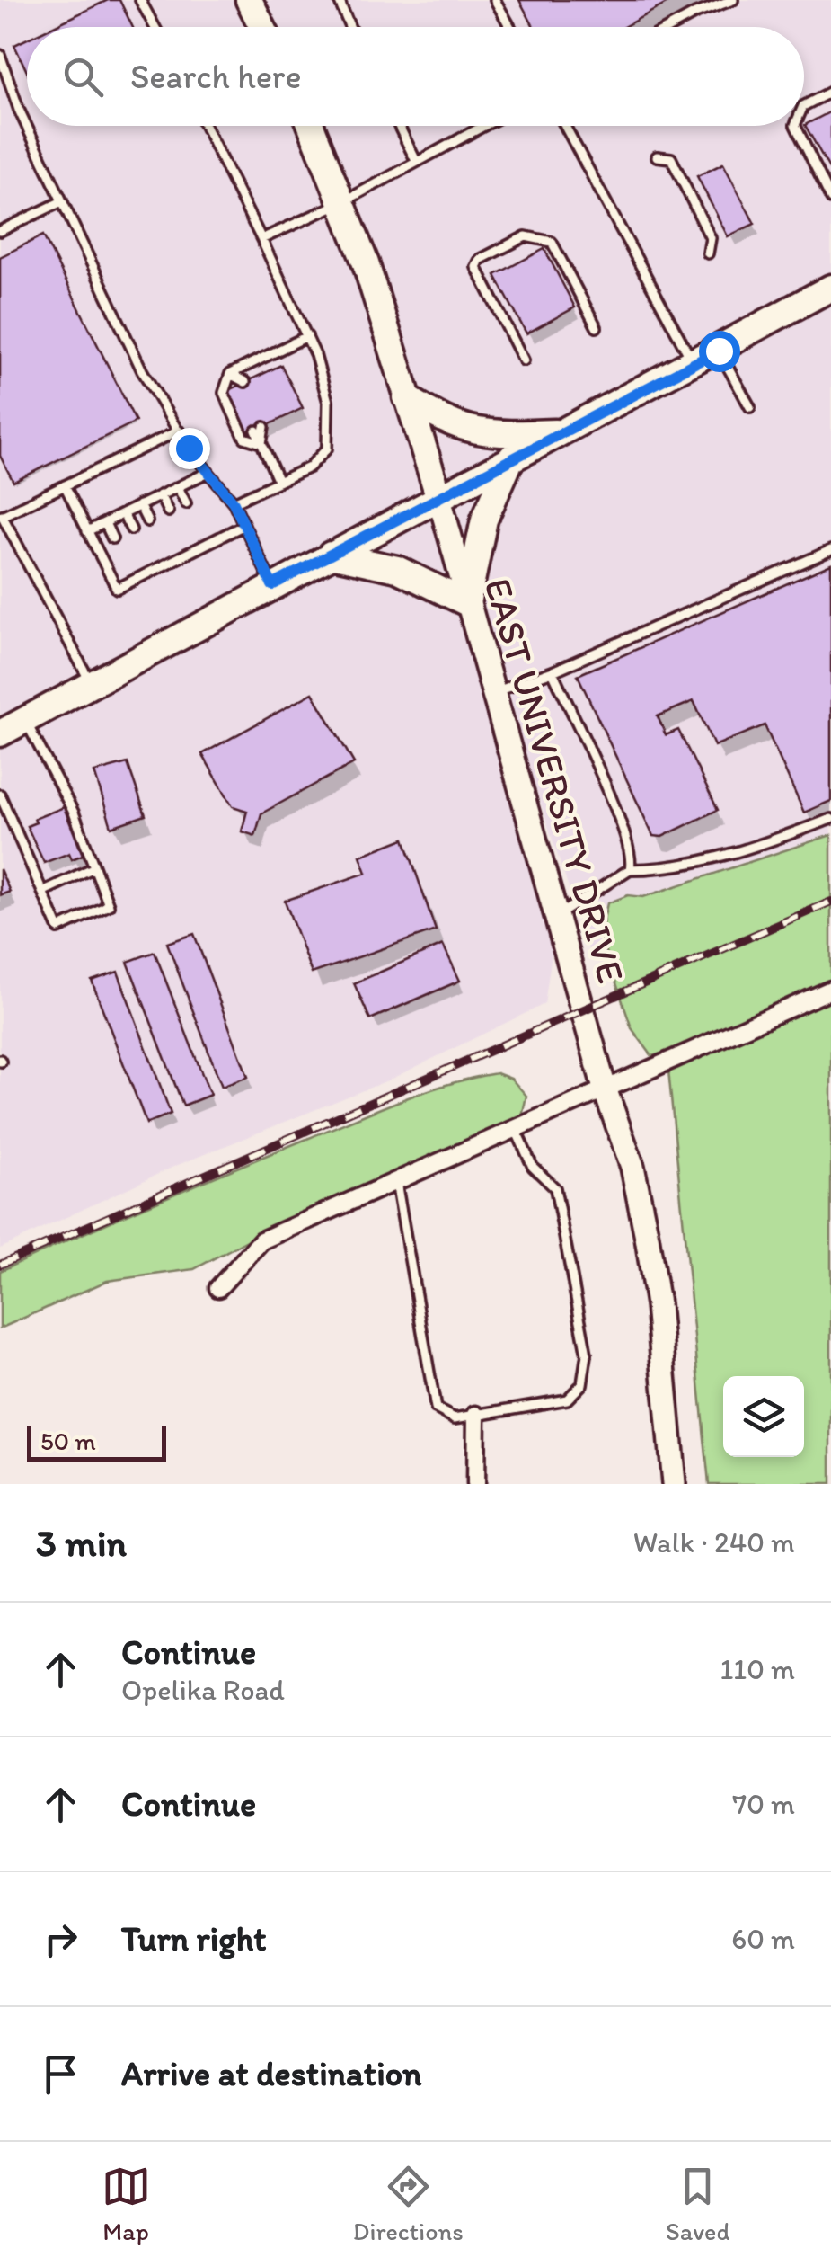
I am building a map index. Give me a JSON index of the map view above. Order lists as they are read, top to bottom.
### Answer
{
  "streets": {
    "main road": ["EAST UNIVERSITY DRIVE"]
  },
  "scale_bar": "50 m",
  "page": {
    "search": "Search here",
    "scale": "50 m",
    "heading": ["3 min", "Walk · 240 m"],
    "list": [
      ["Continue", "Opelika Road", "110 m"],
      ["Continue", "70 m"],
      ["Turn right", "60 m"],
      "Arrive at destination"
    ],
    "nav": ["Map", "Directions", "Saved"]
  }
}
